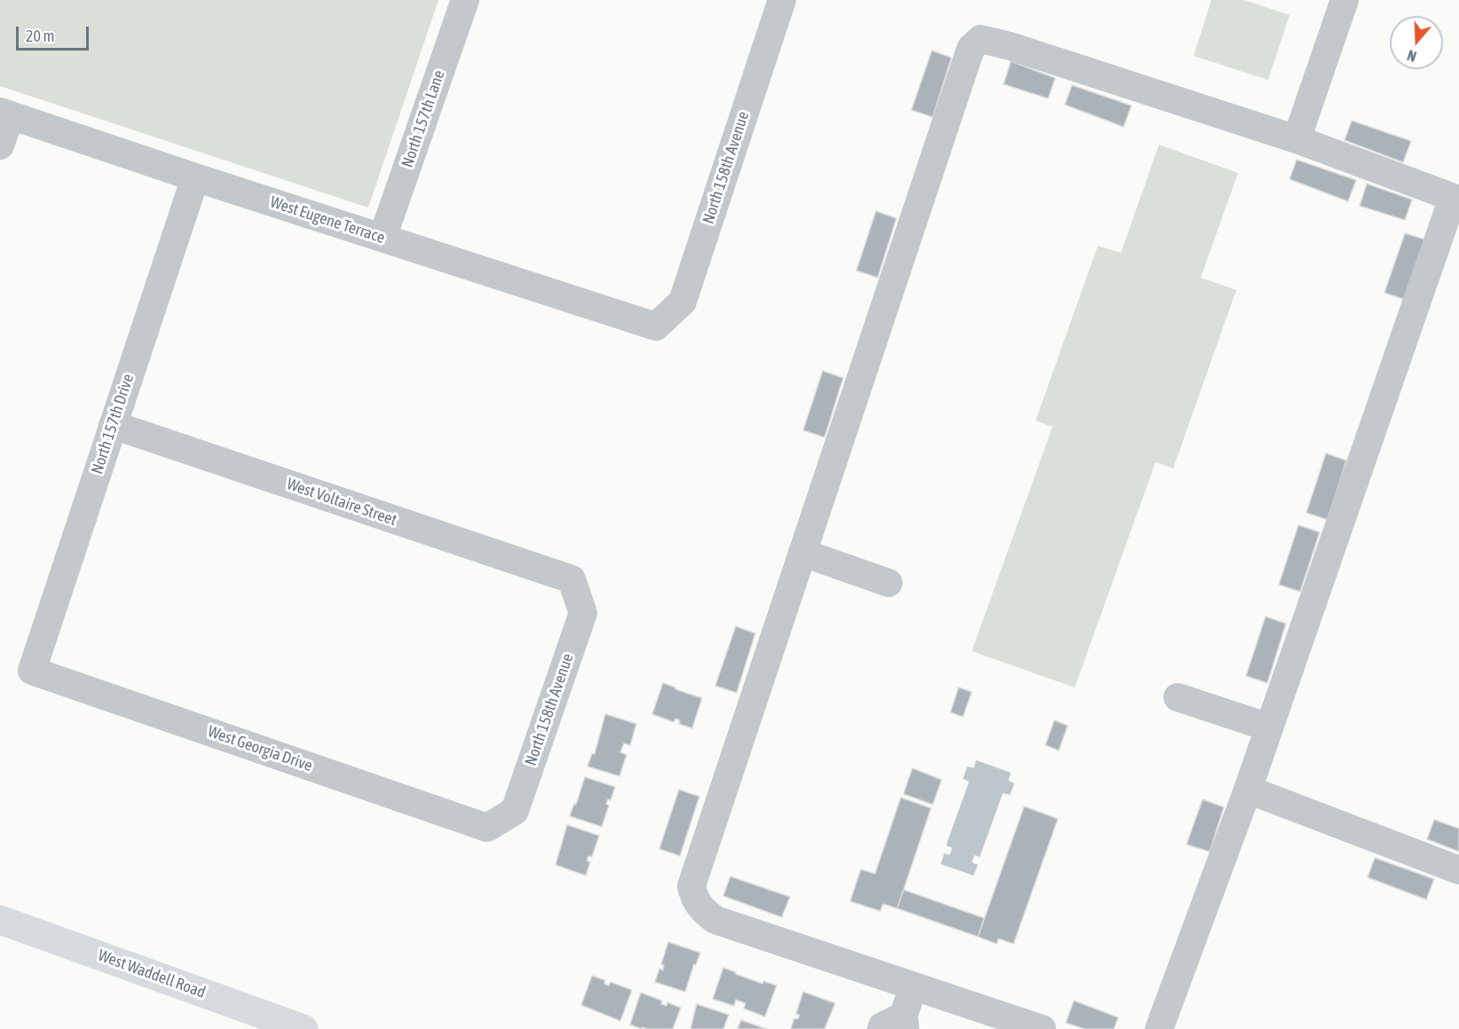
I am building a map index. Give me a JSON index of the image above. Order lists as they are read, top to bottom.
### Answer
{
  "streets": {
    "main road": ["West Waddell Road"],
    "street": [
      "North 157th Lane",
      "North 158th Avenue",
      "West Eugene Terrace",
      "North 157th Drive",
      "West Voltaire Street",
      "West Georgia Drive"
    ]
  },
  "crossings": [
    ["North 157th Lane", "West Eugene Terrace"],
    ["North 158th Avenue", "West Eugene Terrace"],
    ["North 158th Avenue", "West Voltaire Street"],
    ["North 158th Avenue", "West Georgia Drive"],
    ["West Eugene Terrace", "North 157th Drive"],
    ["North 157th Drive", "West Voltaire Street"],
    ["North 157th Drive", "West Georgia Drive"]
  ],
  "scale_bar": "20 m",
  "north": "bottom"
}
